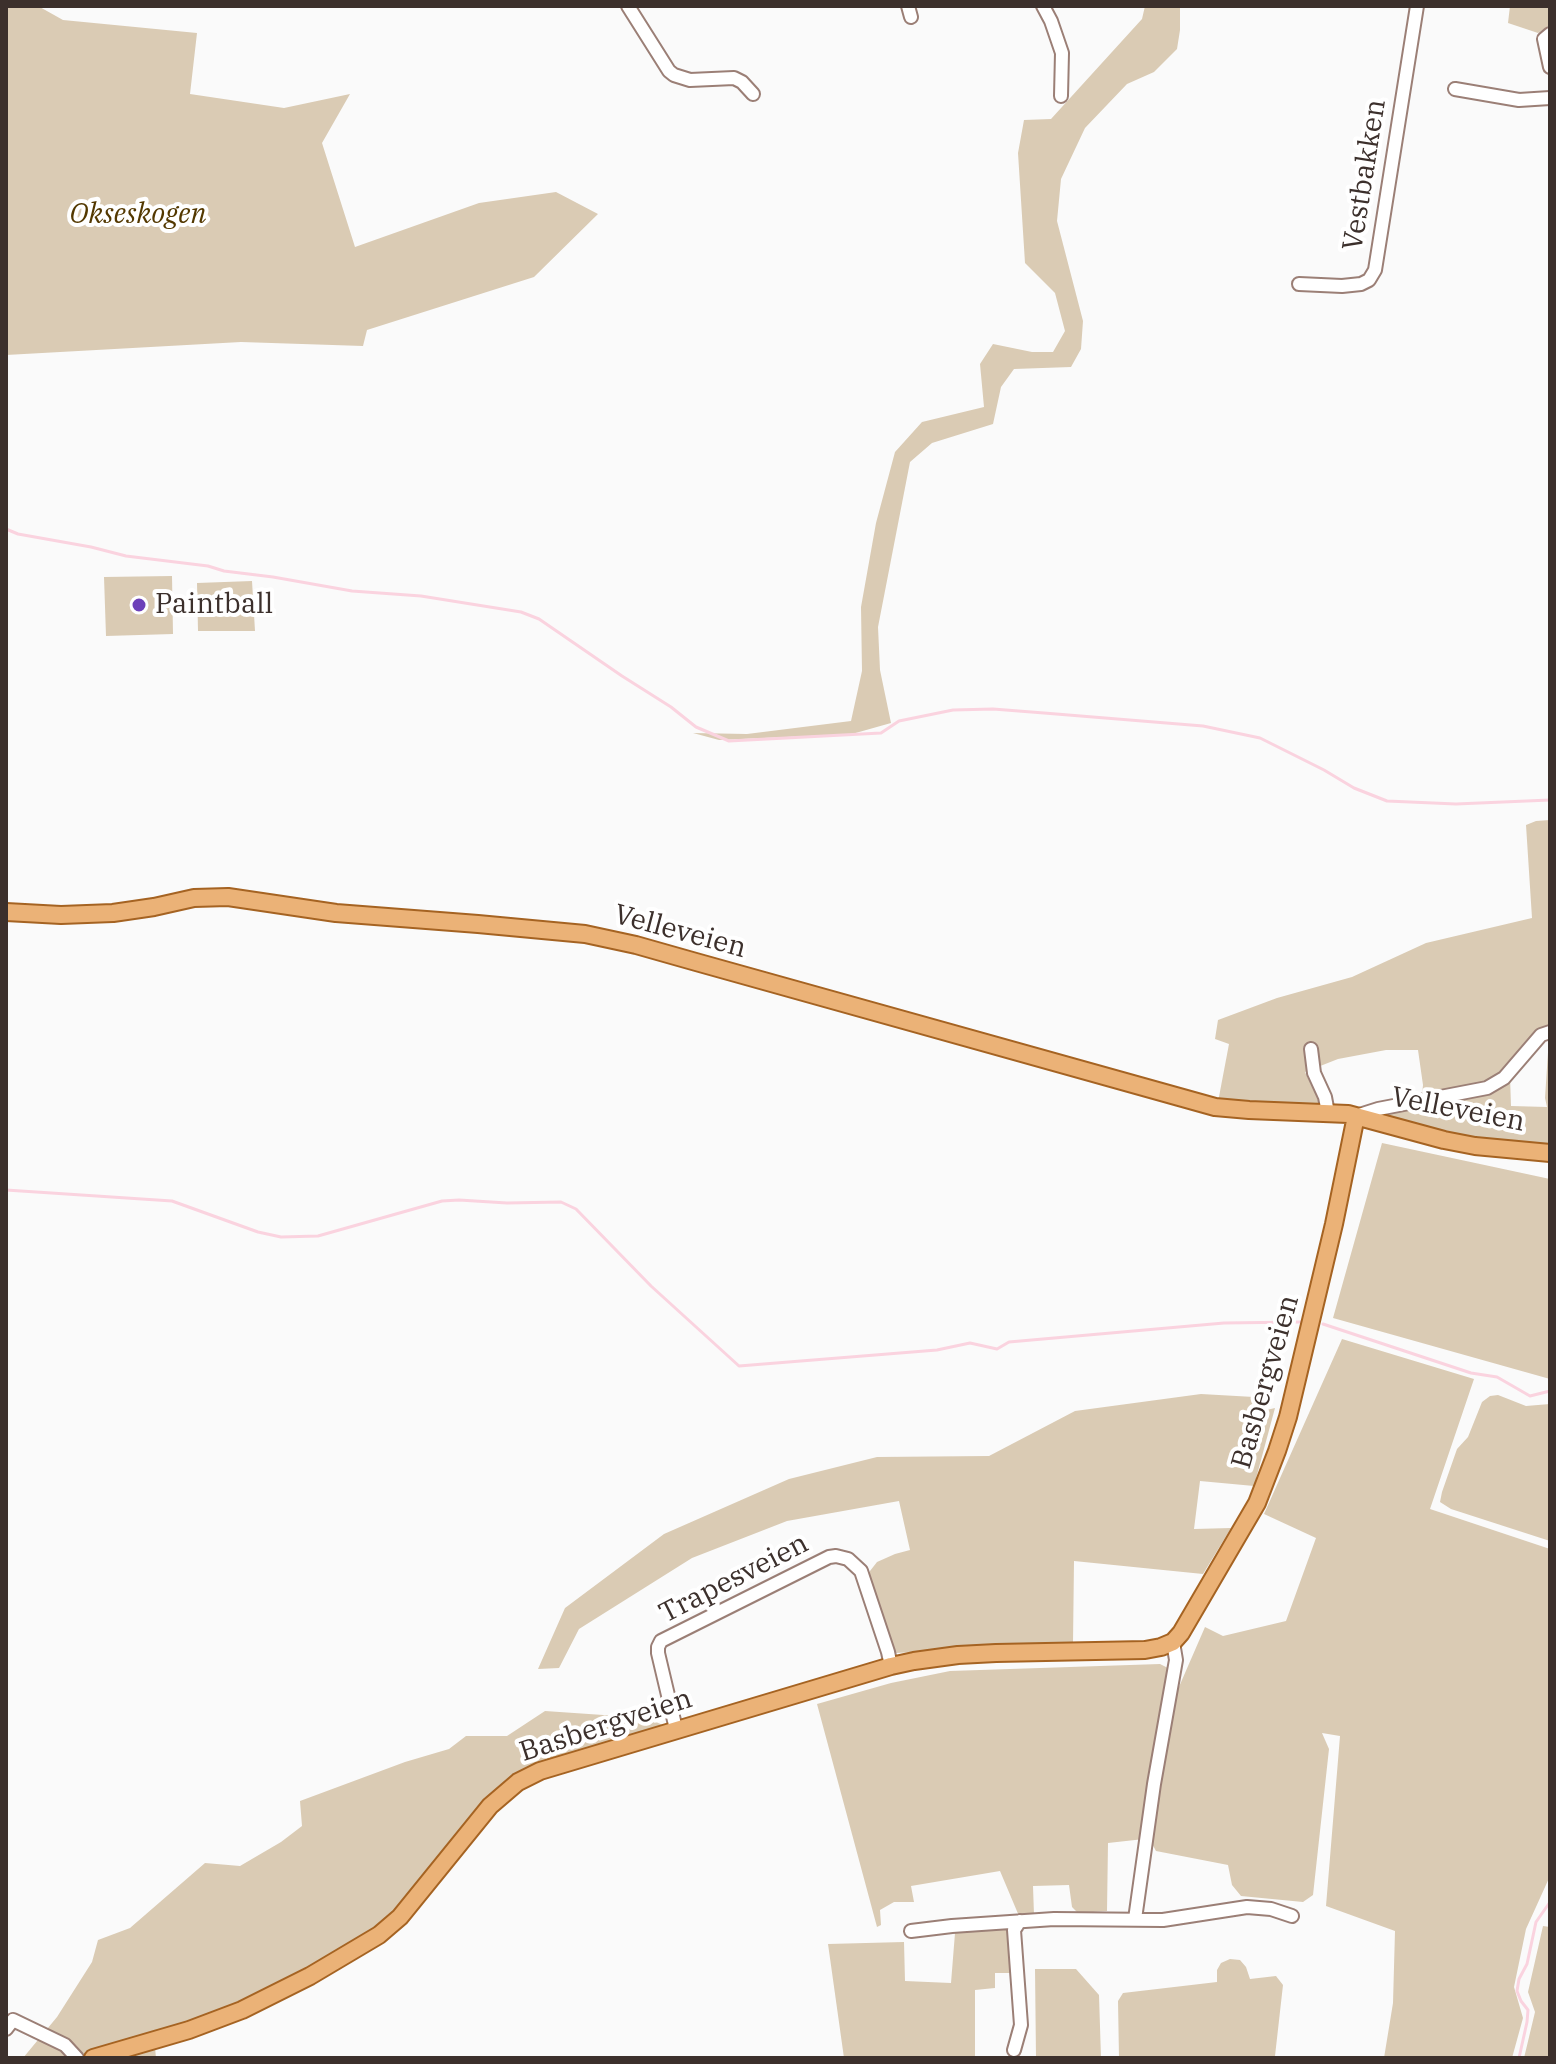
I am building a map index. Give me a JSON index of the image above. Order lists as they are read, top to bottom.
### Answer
{
  "streets": {
    "main road": ["Velleveien", "Basbergveien"],
    "street": ["Vestbakken", "Trapesveien"]
  },
  "crossings": [
    ["Velleveien", "Basbergveien"],
    ["Basbergveien", "Trapesveien"]
  ],
  "parks": ["Okseskogen"],
  "places": ["Paintball"]
}
